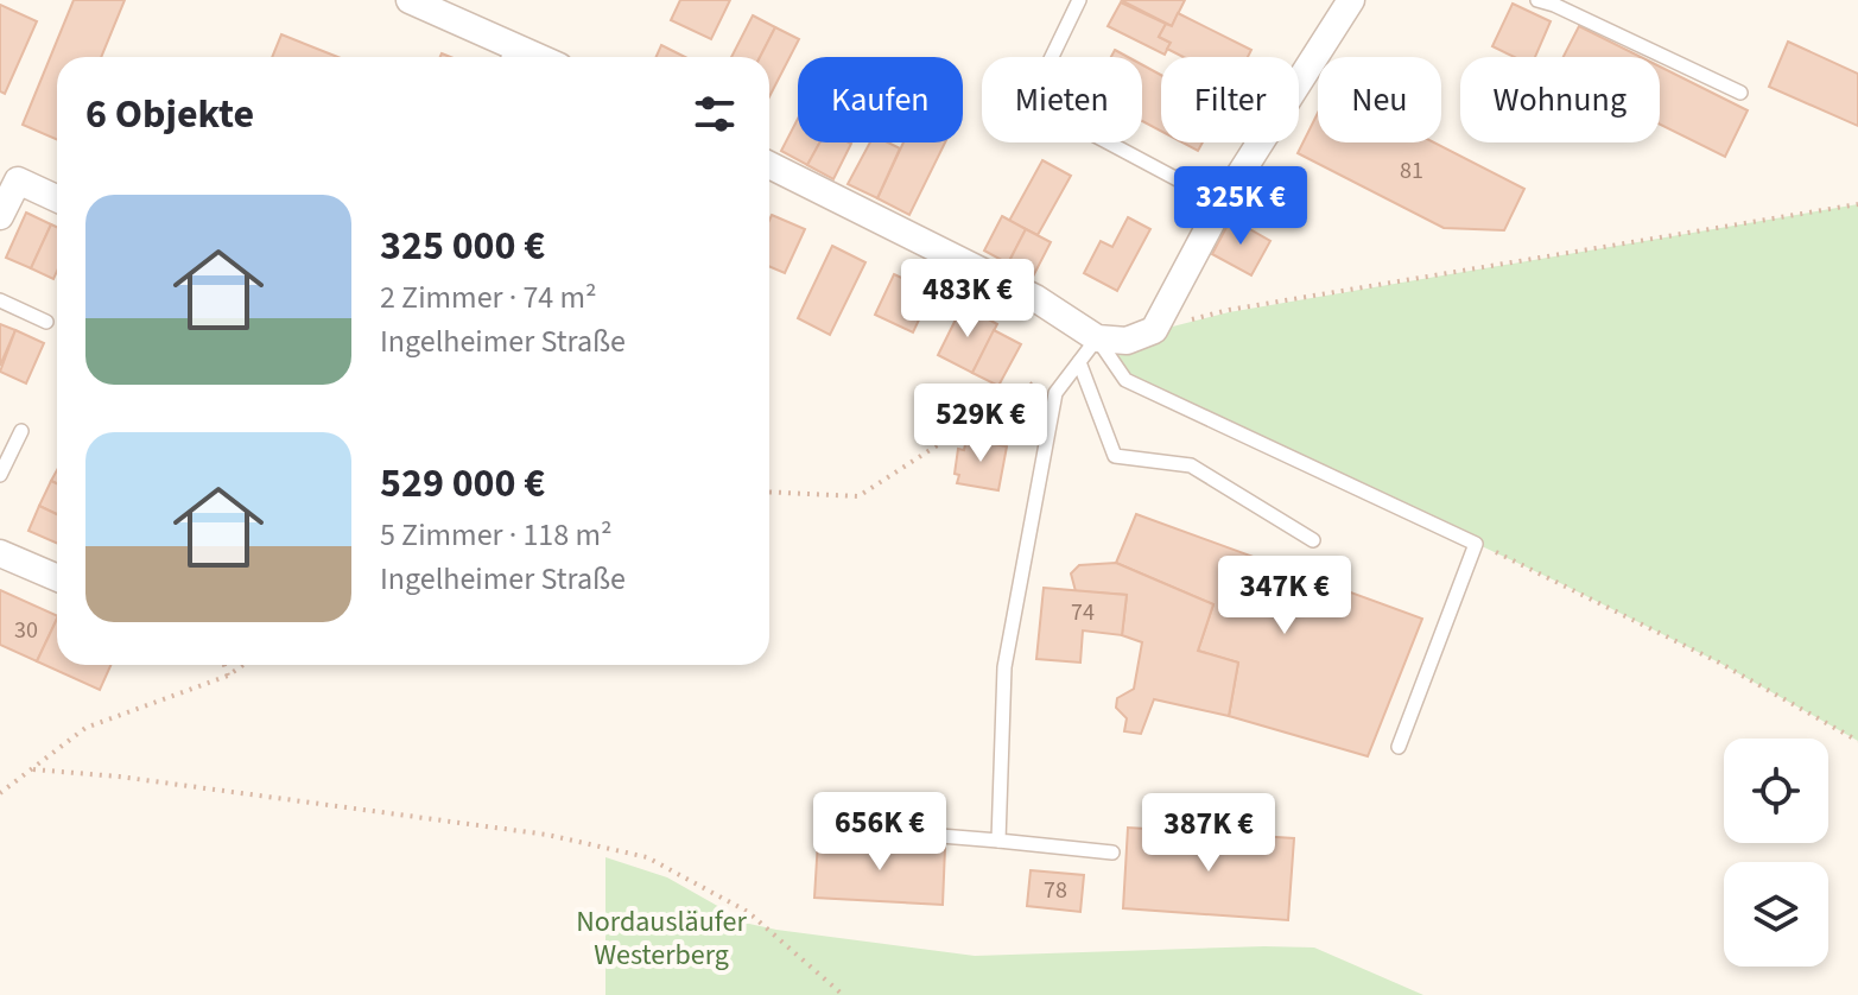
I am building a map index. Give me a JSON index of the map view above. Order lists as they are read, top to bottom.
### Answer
{
  "parks": ["Nordausläufer Westerberg"],
  "house_numbers": [
    "81",
    "74",
    "30",
    "78"
  ],
  "page": {
    "chip": [
      "Kaufen",
      "Mieten",
      "Filter",
      "Neu",
      "Wohnung"
    ],
    "heading": "6 Objekte",
    "price": [
      "325K €",
      "483K €",
      "529K €",
      "347K €",
      "656K €",
      "387K €"
    ],
    "list": [
      {
        "name": "325 000 €",
        "note": "2 Zimmer · 74 m² · Ingelheimer Straße"
      },
      {
        "name": "529 000 €",
        "note": "5 Zimmer · 118 m² · Ingelheimer Straße"
      }
    ]
  }
}
